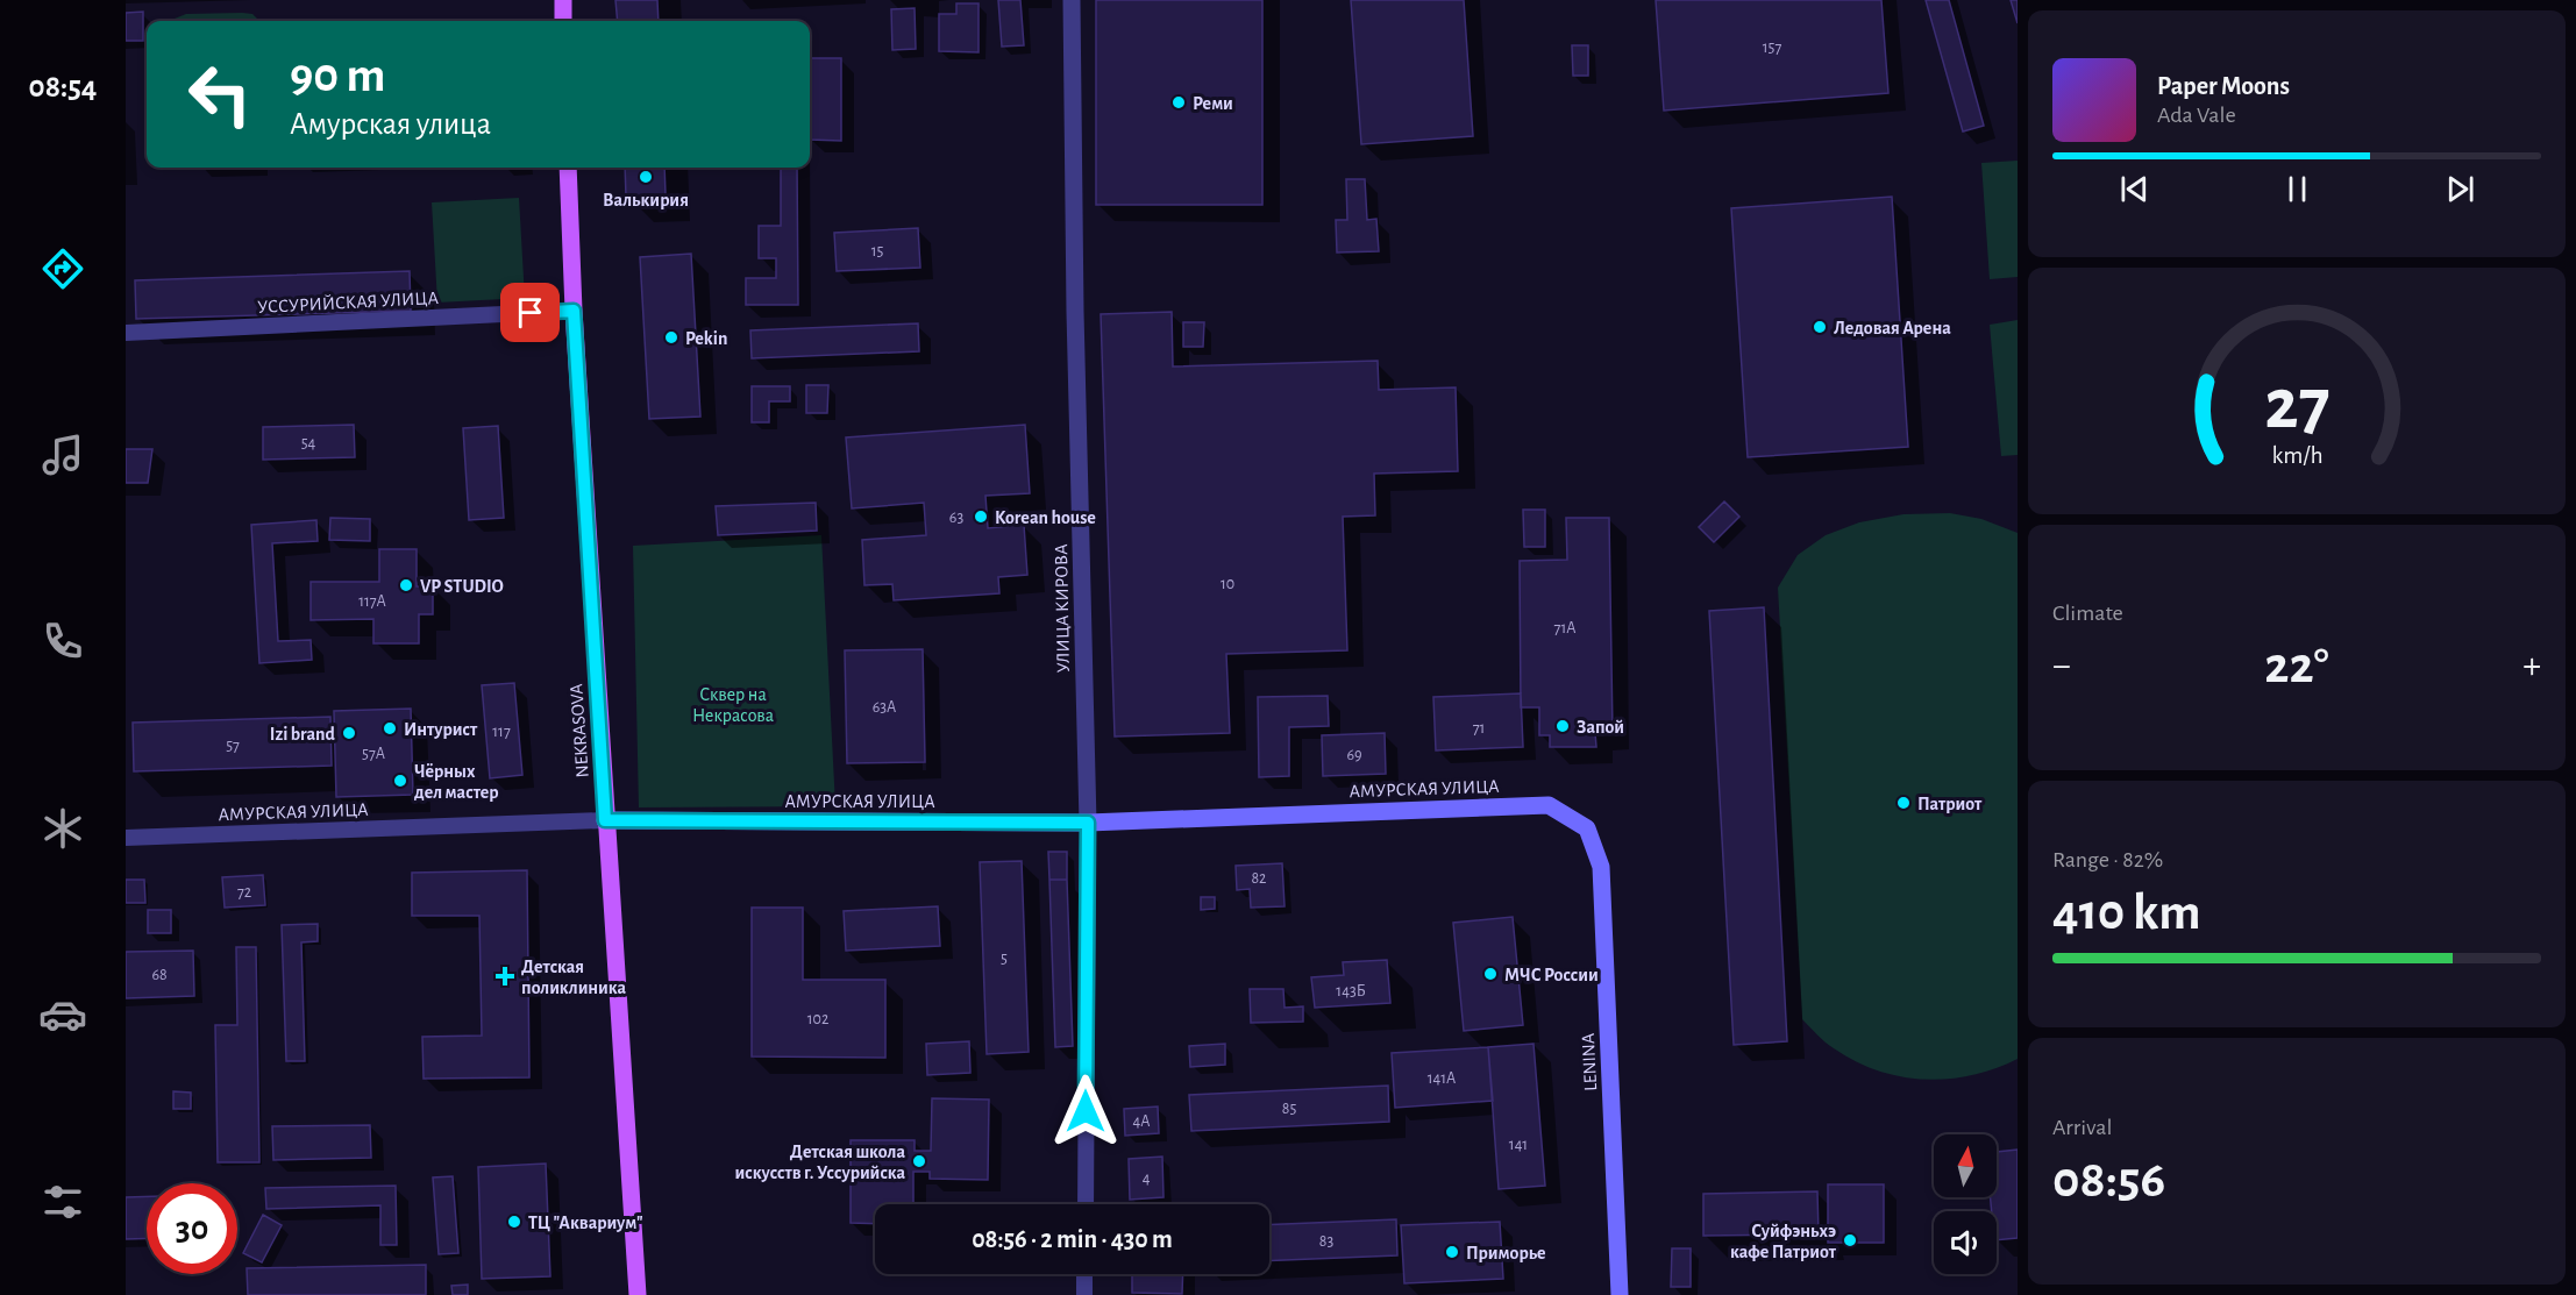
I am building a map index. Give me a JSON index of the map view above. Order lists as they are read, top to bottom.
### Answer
{
  "streets": {
    "main road": ["NEKRASOVA", "АМУРСКАЯ УЛИЦА", "LENINA"],
    "street": ["УССУРИЙСКАЯ УЛИЦА", "УЛИЦА КИРОВА"]
  },
  "crossings": [
    ["УССУРИЙСКАЯ УЛИЦА", "NEKRASOVA"],
    ["УЛИЦА КИРОВА", "АМУРСКАЯ УЛИЦА"],
    ["NEKRASOVA", "АМУРСКАЯ УЛИЦА"],
    ["АМУРСКАЯ УЛИЦА", "LENINA"]
  ],
  "parks": ["Сквер на Некрасова"],
  "places": {
    "other": [
      "Реми",
      "Валькирия",
      "Ледовая Арена",
      "Pekin",
      "Korean house",
      "VP STUDIO",
      "Запой",
      "Интурист",
      "Izi brand",
      "Чёрных дел мастер",
      "Патриот",
      "МЧС России",
      "Детская школа искусств г. Уссурийска",
      "ТЦ \"Аквариум\"",
      "Суйфэньхэ кафе Патриот",
      "Приморье"
    ],
    "health": ["Детская поликлиника"]
  },
  "house_numbers": [
    "157",
    "15",
    "54",
    "63",
    "10",
    "117А",
    "71А",
    "63А",
    "71",
    "117",
    "57",
    "57А",
    "69",
    "82",
    "72",
    "5",
    "68",
    "143Б",
    "102",
    "141А",
    "85",
    "4А",
    "141",
    "4",
    "83"
  ],
  "north": "top",
  "page": {
    "tabs": "08:54",
    "turn": ["90 m", "Амурская улица"],
    "song": ["Paper Moons", "Ada Vale"],
    "tile": [
      "Climate",
      ["Range · 82%", "410 km"],
      ["Arrival", "08:56"]
    ],
    "heat": ["−", "22°", "+"],
    "limit": "30",
    "trip": "08:56 · 2 min · 430 m",
    "gauge": ["27", "km/h"]
  }
}
